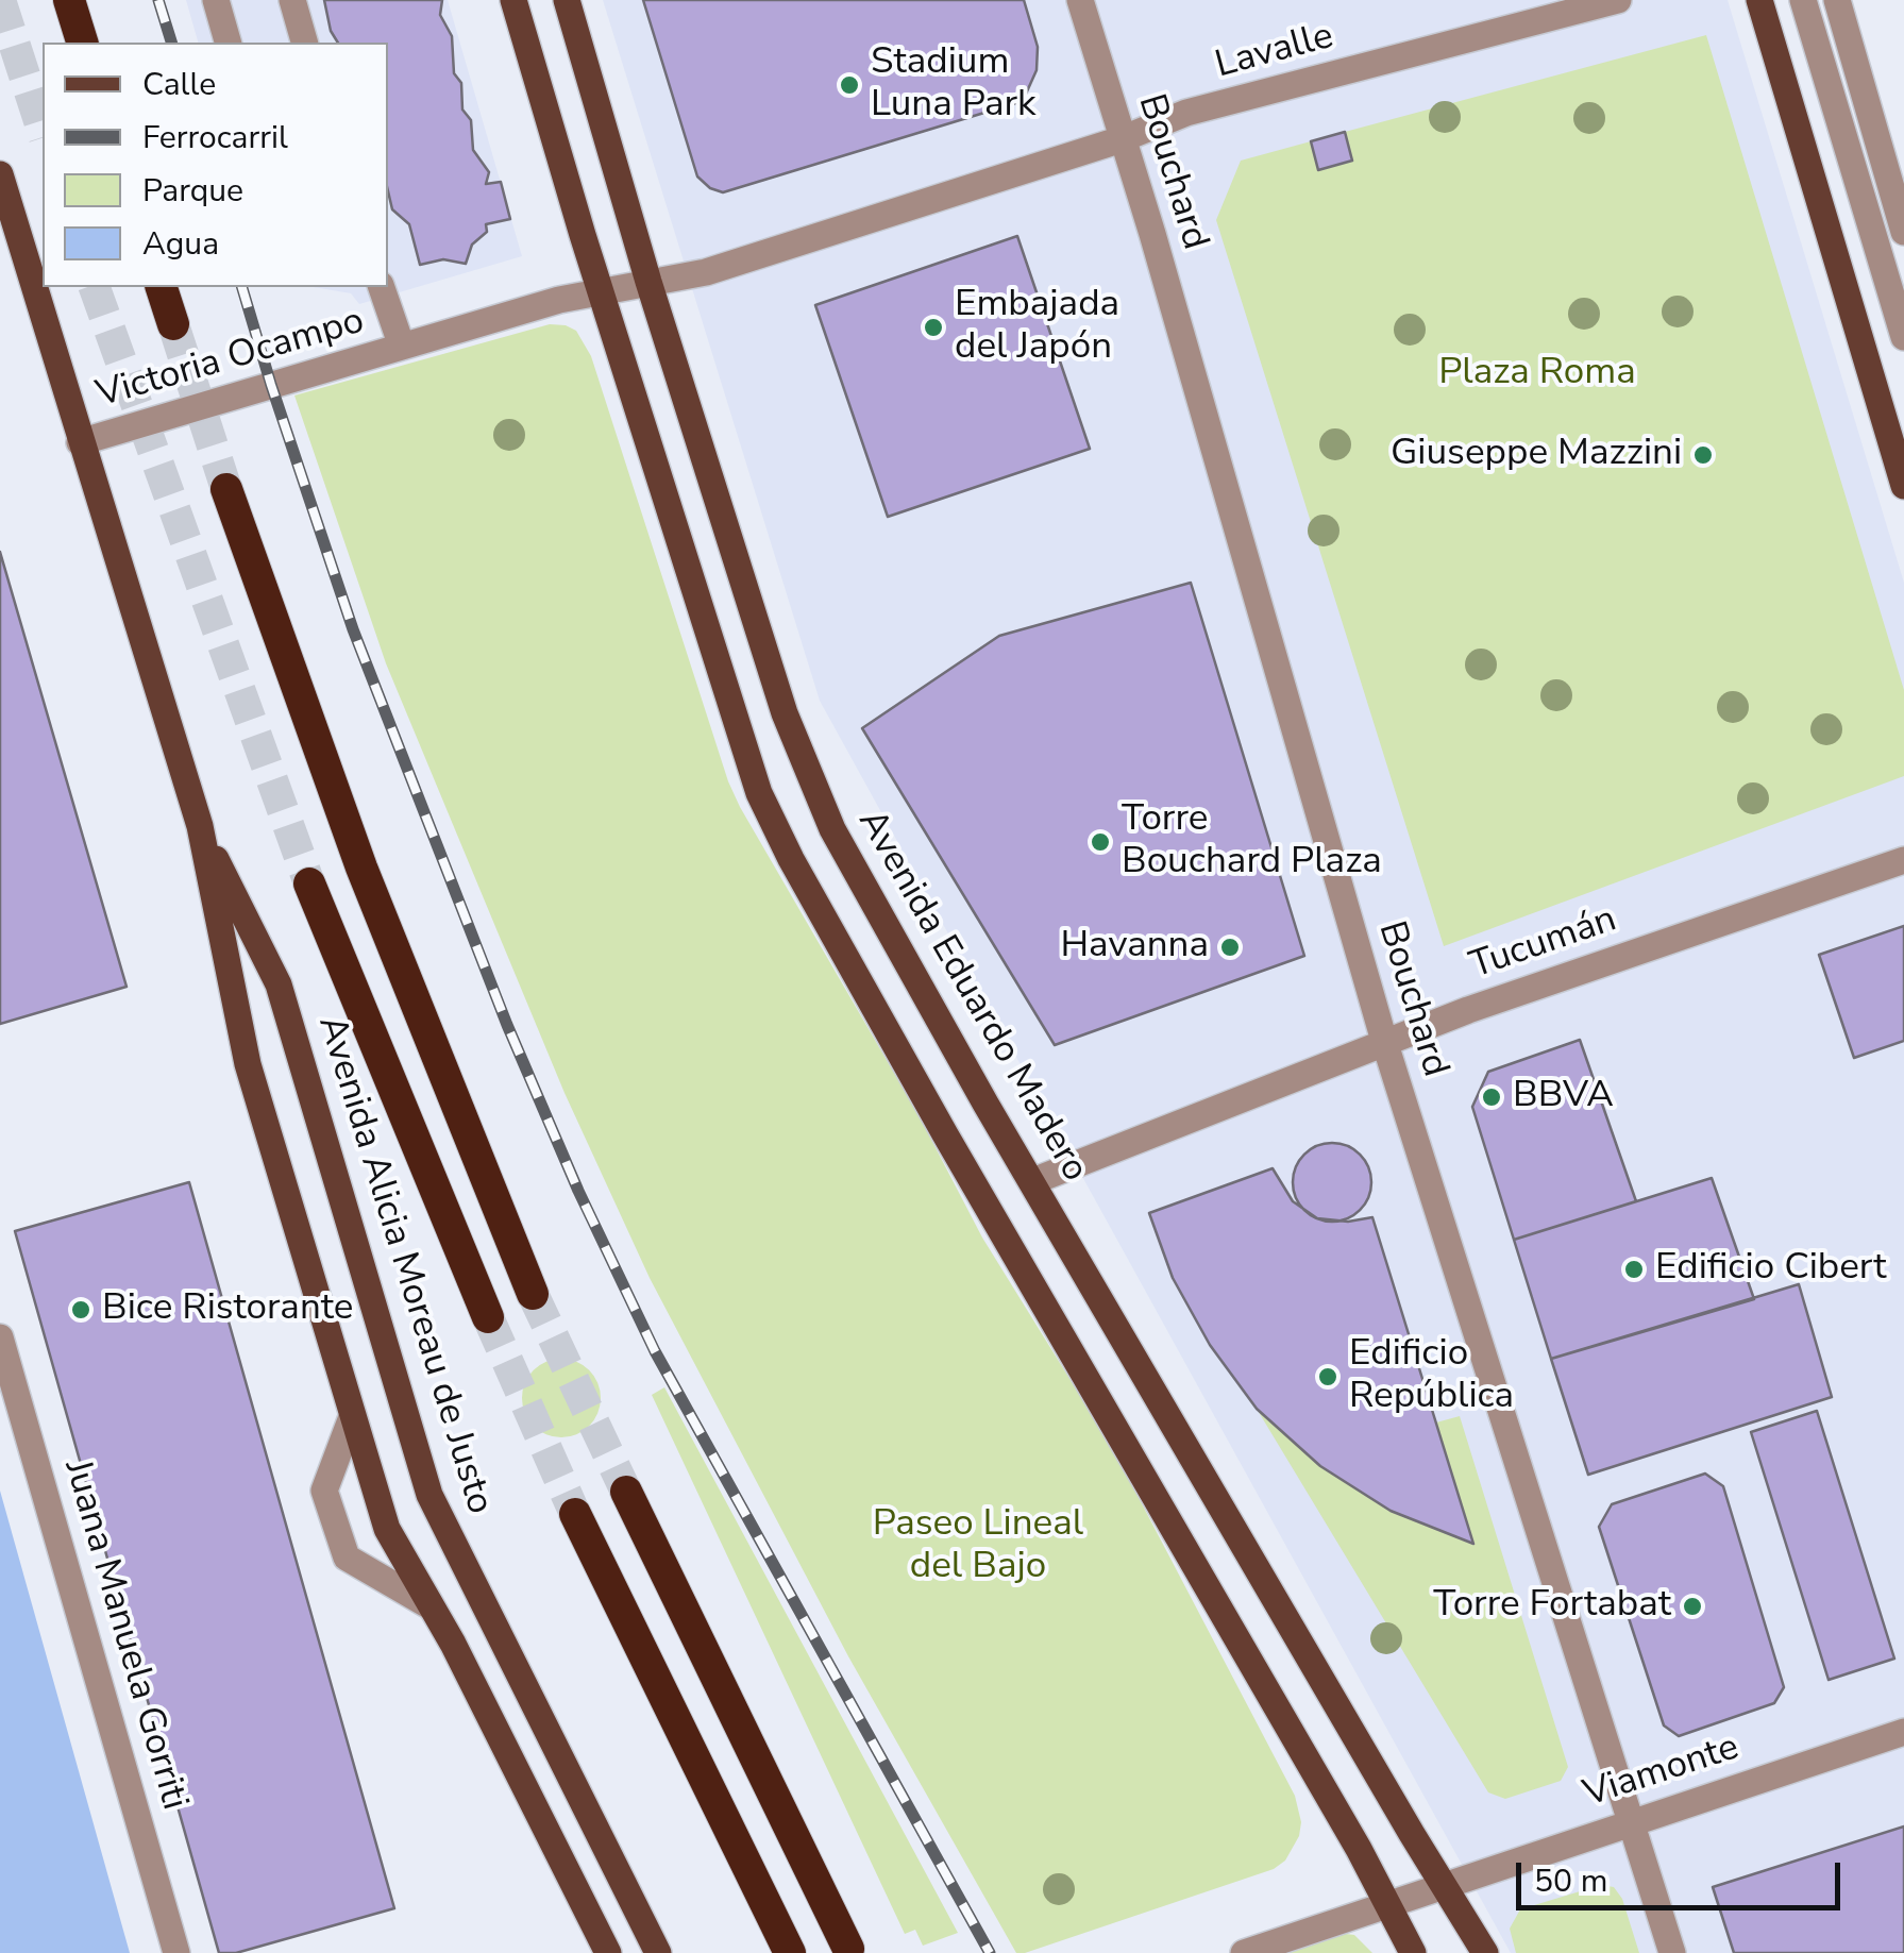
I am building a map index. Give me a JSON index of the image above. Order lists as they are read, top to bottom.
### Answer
{
  "streets": {
    "main road": ["Avenida Eduardo Madero", "Avenida Alicia Moreau de Justo"],
    "street": [
      "Lavalle",
      "Bouchard",
      "Victoria Ocampo",
      "Tucumán",
      "Juana Manuela Gorriti",
      "Viamonte"
    ]
  },
  "crossings": [
    ["Lavalle", "Bouchard"],
    ["Lavalle", "Victoria Ocampo"],
    ["Lavalle", "Avenida Eduardo Madero"],
    ["Bouchard", "Tucumán"],
    ["Bouchard", "Viamonte"],
    ["Victoria Ocampo", "Avenida Eduardo Madero"],
    ["Victoria Ocampo", "Avenida Alicia Moreau de Justo"],
    ["Tucumán", "Avenida Eduardo Madero"],
    ["Avenida Eduardo Madero", "Viamonte"]
  ],
  "parks": ["Plaza Roma", "Paseo Lineal del Bajo"],
  "places": [
    "Stadium Luna Park",
    "Embajada del Japón",
    "Giuseppe Mazzini",
    "Torre Bouchard Plaza",
    "Havanna",
    "BBVA",
    "Edificio Cibert",
    "Bice Ristorante",
    "Edificio República",
    "Torre Fortabat"
  ],
  "legend": [
    "Calle",
    "Ferrocarril",
    "Parque",
    "Agua"
  ],
  "scale_bar": "50 m"
}
